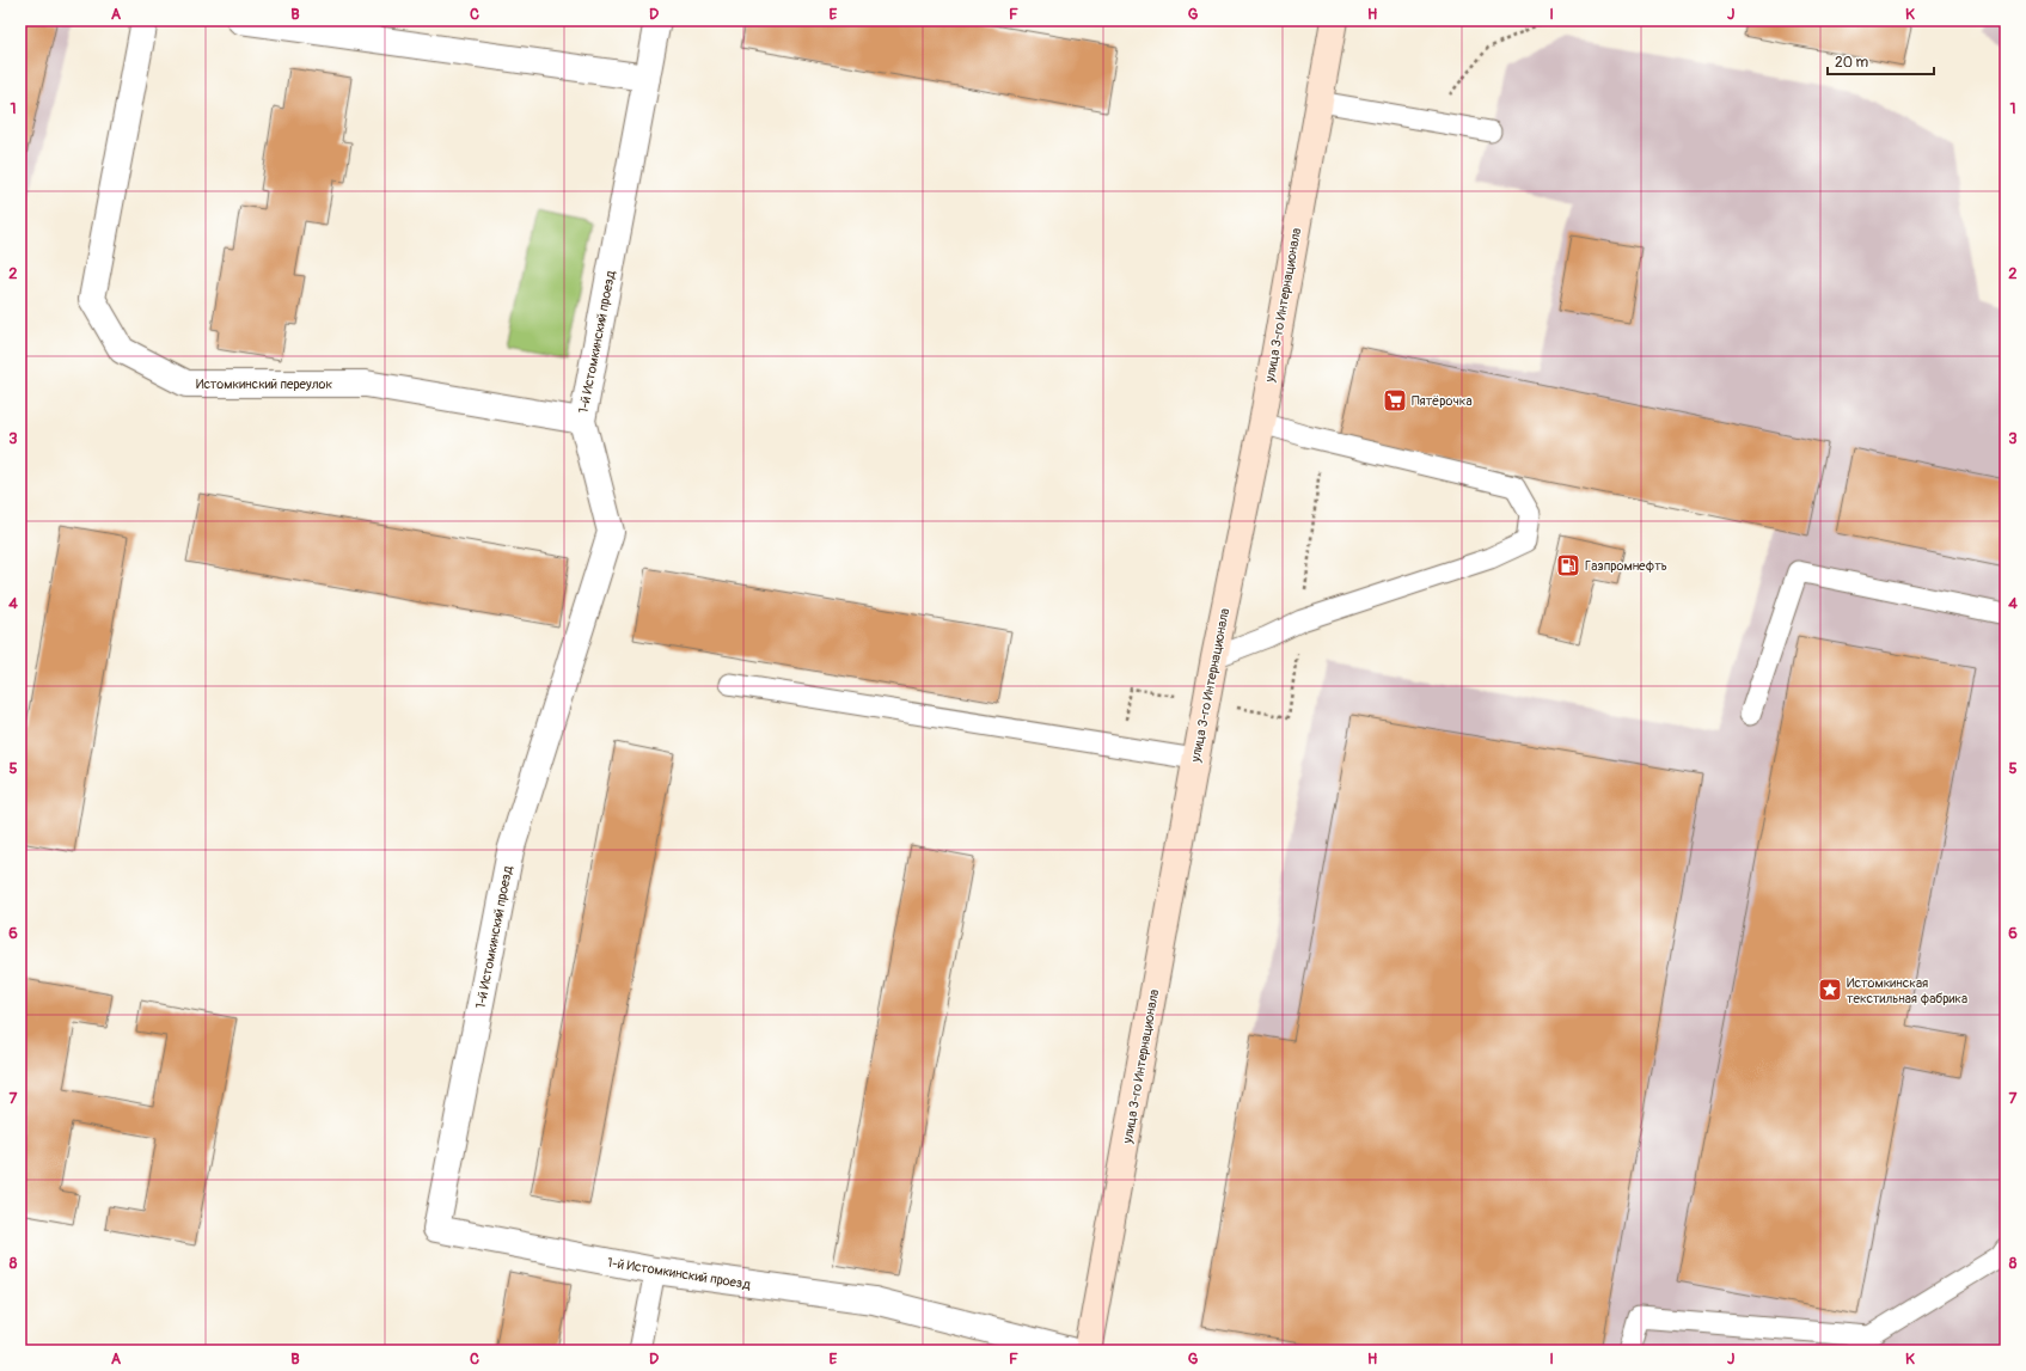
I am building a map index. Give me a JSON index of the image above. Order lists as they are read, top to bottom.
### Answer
{
  "streets": {
    "main road": ["улица 3-го Интернационала"],
    "street": ["1-й Истомкинский проезд", "Истомкинский переулок"]
  },
  "crossings": [
    ["1-й Истомкинский проезд", "Истомкинский переулок"]
  ],
  "places": {
    "supermarket": ["Пятёрочка"],
    "fuel station": ["Газпромнефть"],
    "place": ["Истомкинская текстильная фабрика"]
  },
  "scale_bar": "20 m",
  "grid": {
    "columns": [
      "A",
      "B",
      "C",
      "D",
      "E",
      "F",
      "G",
      "H",
      "I",
      "J",
      "K"
    ],
    "rows": [
      "1",
      "2",
      "3",
      "4",
      "5",
      "6",
      "7",
      "8"
    ]
  }
}
